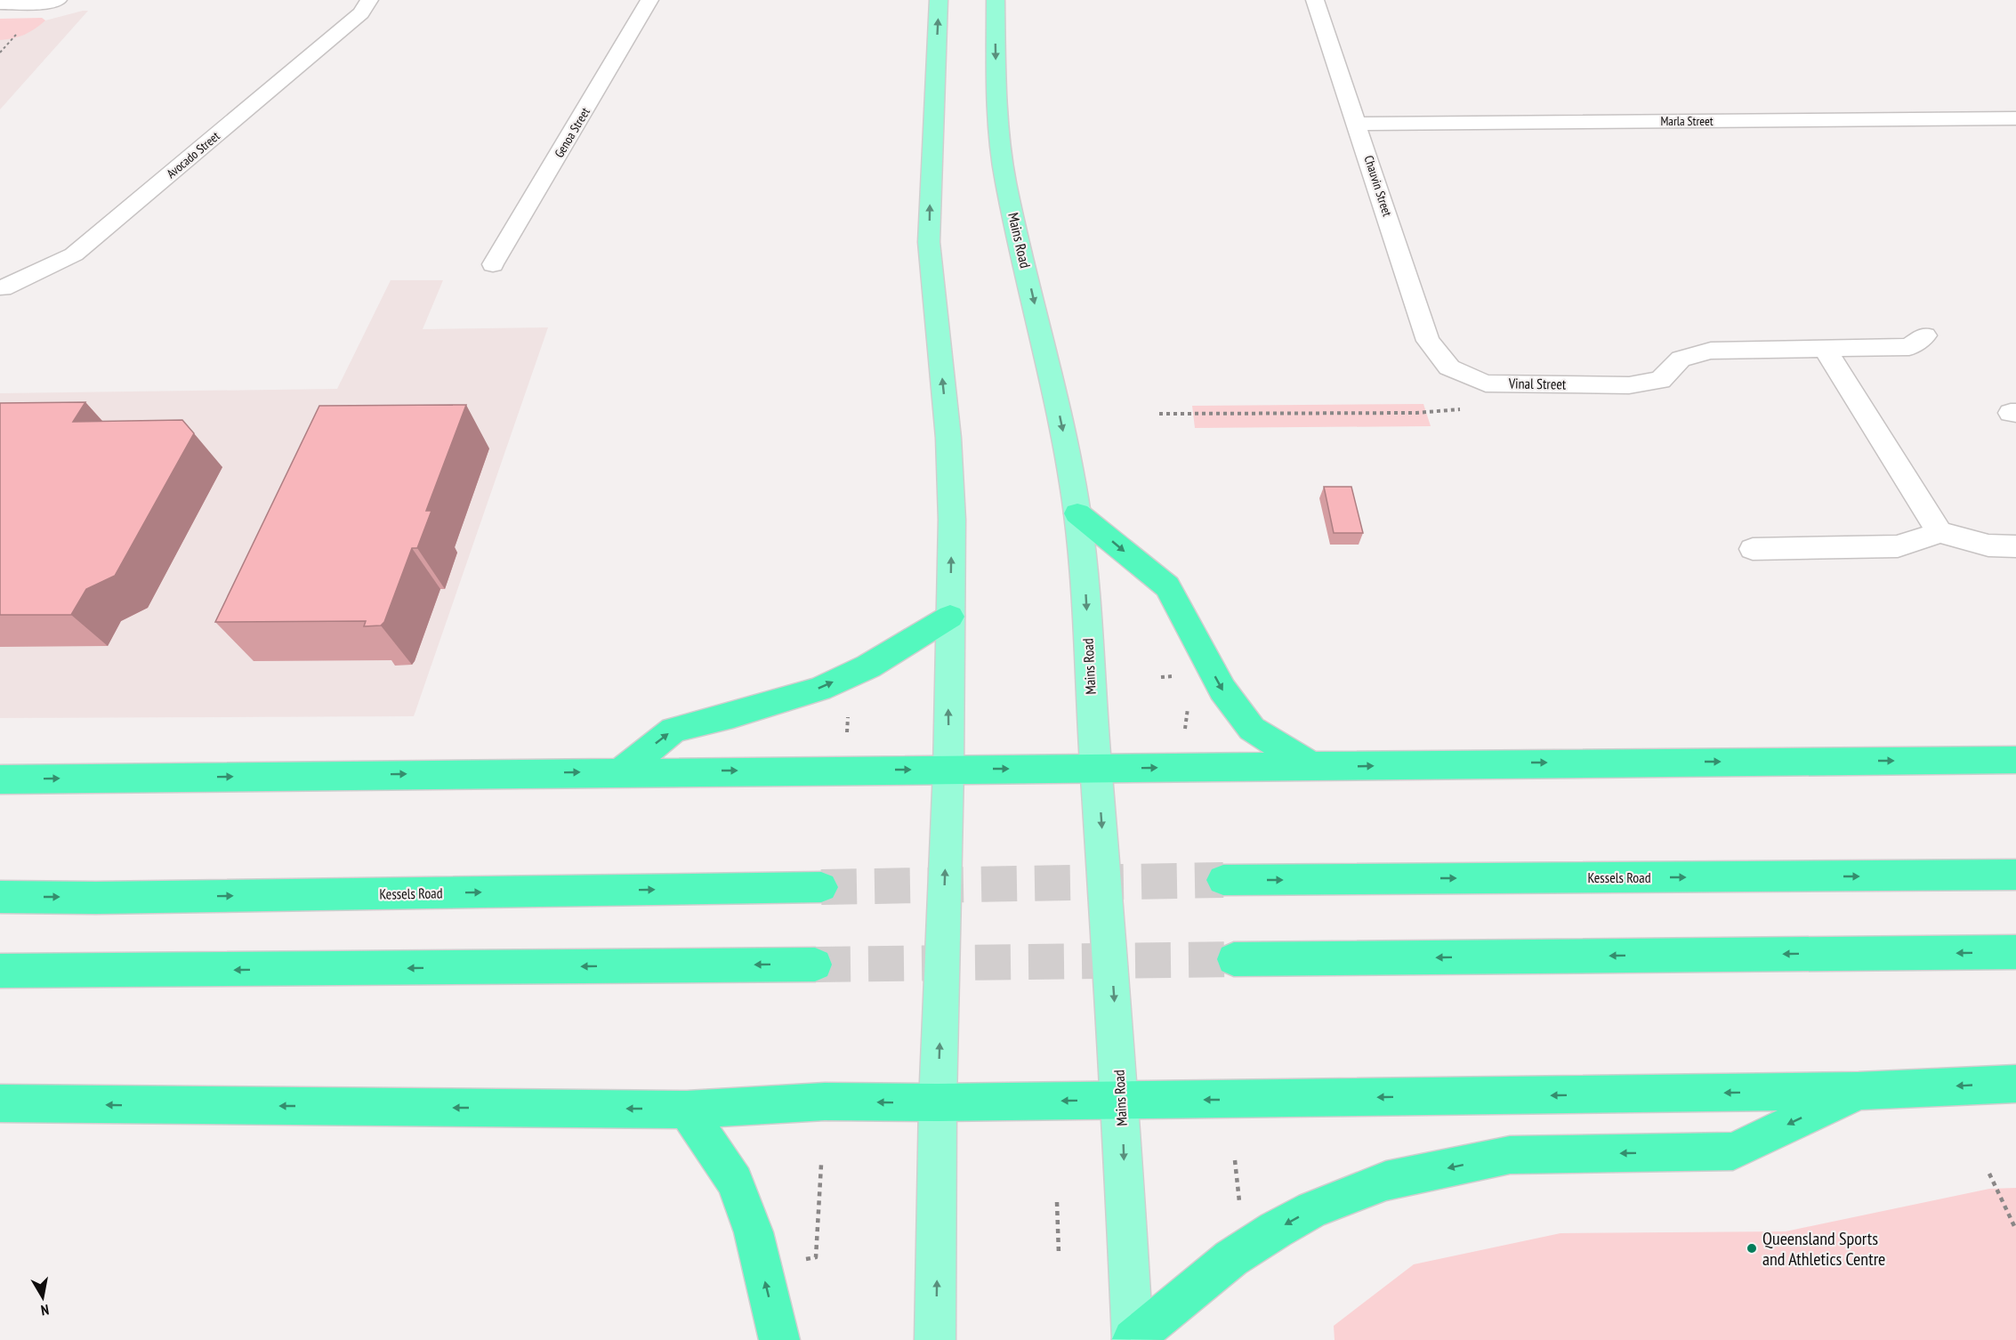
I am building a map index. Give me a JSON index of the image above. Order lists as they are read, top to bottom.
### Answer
{
  "streets": {
    "highway": ["Kessels Road"],
    "main road": ["Mains Road"],
    "street": [
      "Marla Street",
      "Genoa Street",
      "Avocado Street",
      "Chauvin Street",
      "Vinal Street"
    ]
  },
  "crossings": [
    ["Marla Street", "Chauvin Street"],
    ["Chauvin Street", "Vinal Street"]
  ],
  "places": ["Queensland Sports and Athletics Centre"],
  "north": "bottom"
}
